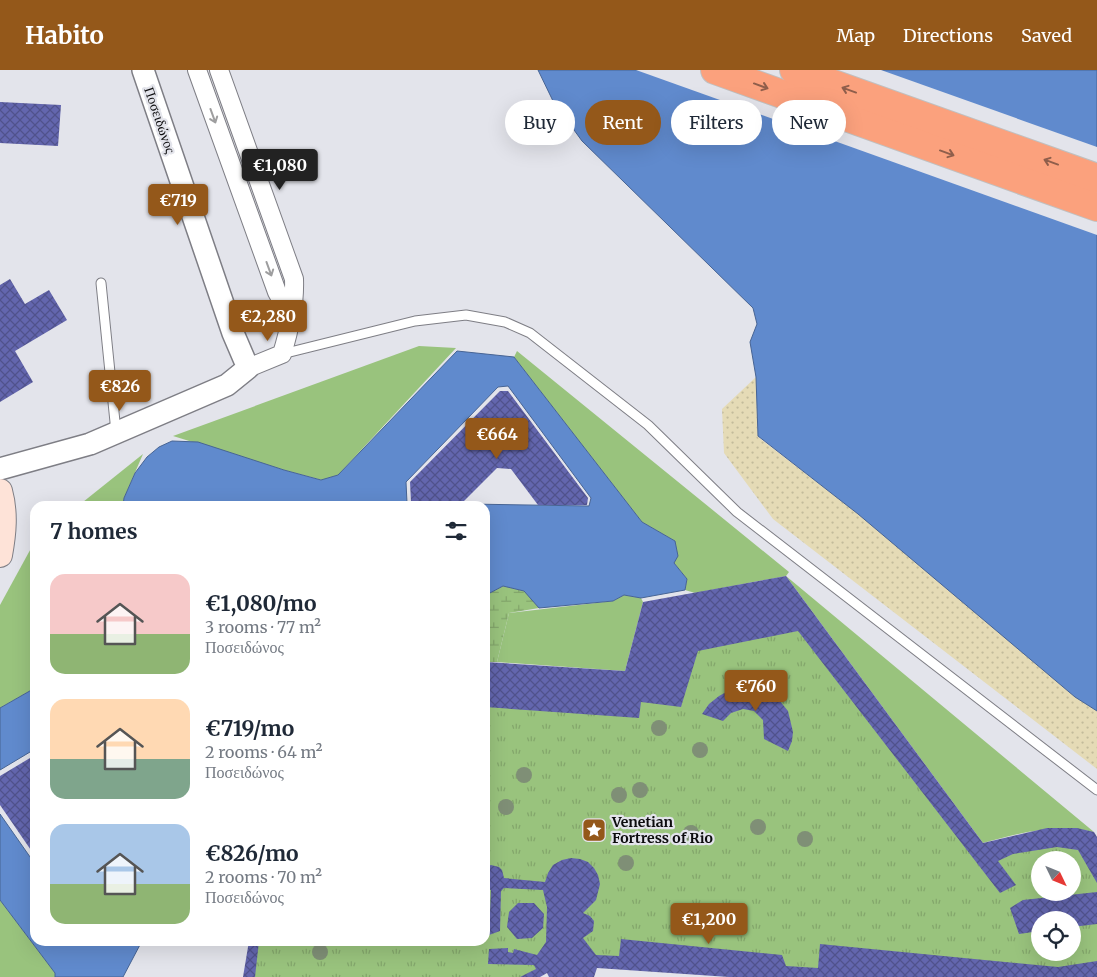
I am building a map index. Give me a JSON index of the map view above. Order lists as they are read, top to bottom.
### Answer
{
  "streets": {
    "street": ["Ποσειδώνος"]
  },
  "places": {
    "place": ["Venetian Fortress of Rio"]
  },
  "north": "bottom right",
  "page": {
    "header": "Habito",
    "nav": ["Map", "Directions", "Saved"],
    "chip": [
      "Buy",
      "Rent",
      "Filters",
      "New"
    ],
    "price": [
      "€1,080",
      "€719",
      "€2,280",
      "€826",
      "€664",
      "€760",
      "€1,200"
    ],
    "heading": "7 homes",
    "list": [
      {
        "name": "€1,080/mo",
        "note": "3 rooms · 77 m² · Ποσειδώνος"
      },
      {
        "name": "€719/mo",
        "note": "2 rooms · 64 m² · Ποσειδώνος"
      },
      {
        "name": "€826/mo",
        "note": "2 rooms · 70 m² · Ποσειδώνος"
      }
    ]
  }
}
